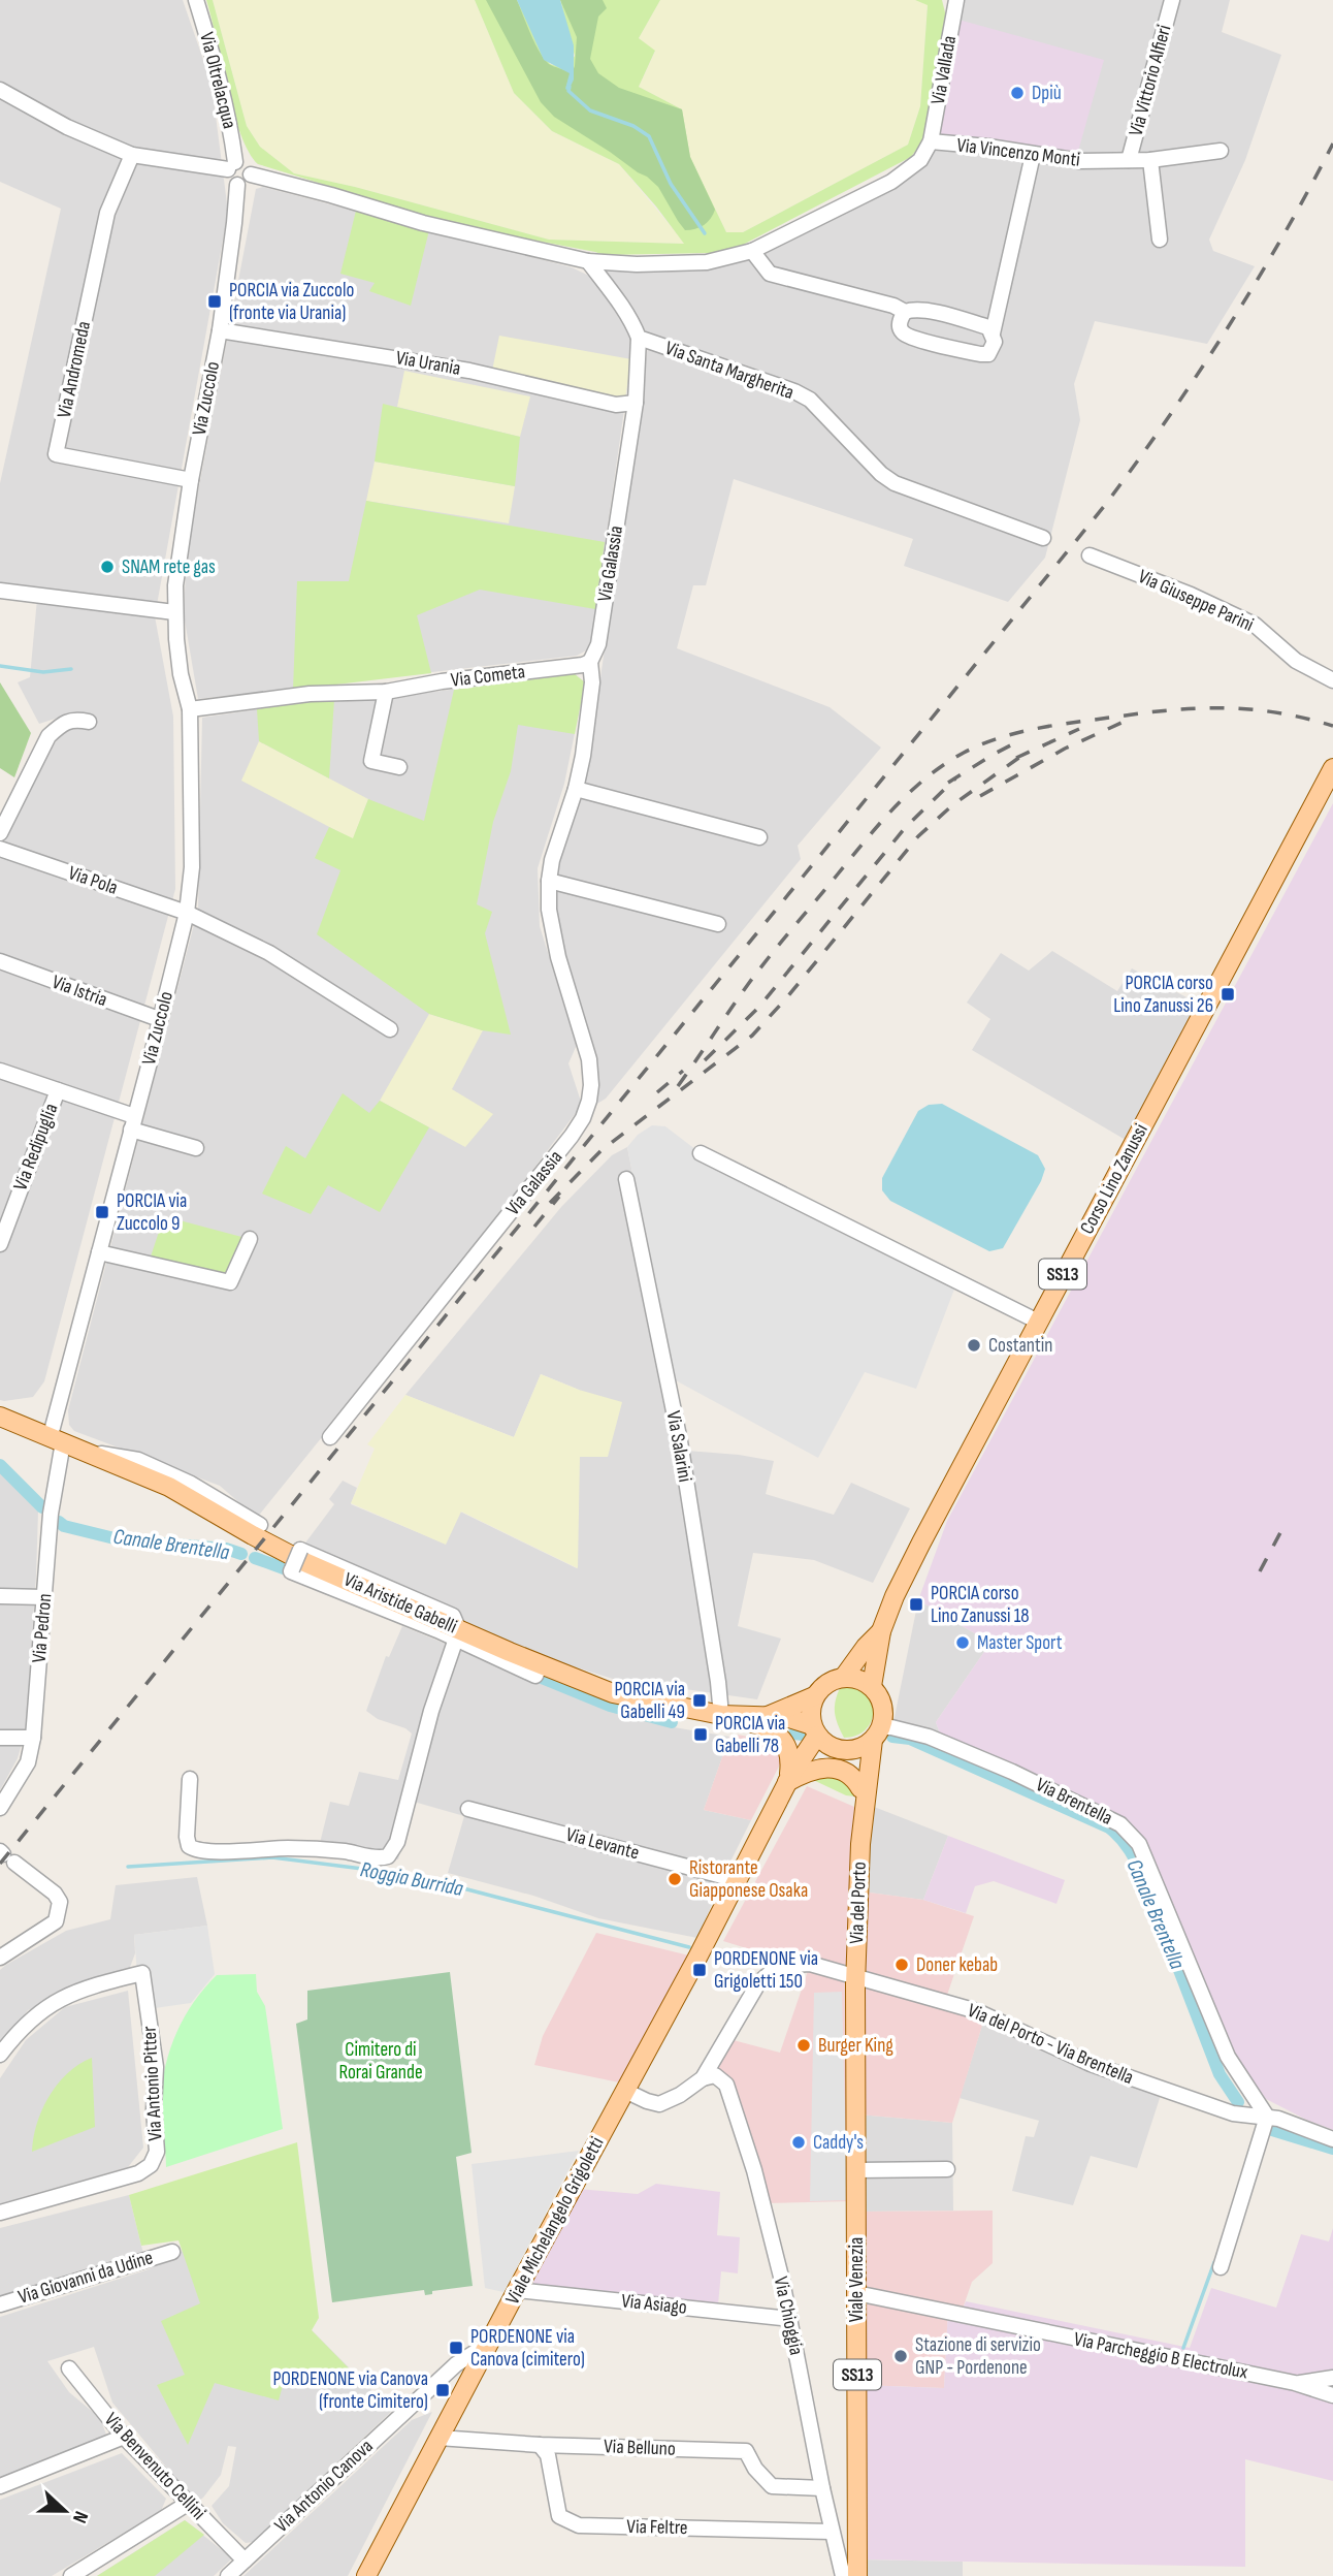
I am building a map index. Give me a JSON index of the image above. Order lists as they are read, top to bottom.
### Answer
{
  "streets": {
    "main road": [
      "Corso Lino Zanussi",
      "SS13",
      "Via Aristide Gabelli",
      "Via del Porto",
      "Viale Michelangelo Grigoletti",
      "Viale Venezia"
    ],
    "street": [
      "Via Vallada",
      "Via Oltrelacqua",
      "Via Vittorio Alfieri",
      "Via Vincenzo Monti",
      "Via Urania",
      "Via Andromeda",
      "Via Santa Margherita",
      "Via Zuccolo",
      "Via Galassia",
      "Via Giuseppe Parini",
      "Via Cometa",
      "Via Pola",
      "Via Istria",
      "Via Redipuglia",
      "Via Salarini",
      "Via Pedron",
      "Via Brentella",
      "Via Levante",
      "Via del Porto - Via Brentella",
      "Via Antonio Pitter",
      "Via Giovanni da Udine",
      "Via Asiago",
      "Via Chioggia",
      "Via Parcheggio B Electrolux",
      "Via Belluno",
      "Via Benvenuto Cellini",
      "Via Antonio Canova",
      "Via Feltre"
    ]
  },
  "crossings": [
    ["Via Vallada", "Via Vincenzo Monti"],
    ["Via Oltrelacqua", "Via Zuccolo"],
    ["Via Vittorio Alfieri", "Via Vincenzo Monti"],
    ["Via Urania", "Via Zuccolo"],
    ["Via Urania", "Via Galassia"],
    ["Via Andromeda", "Via Zuccolo"],
    ["Via Santa Margherita", "Via Galassia"],
    ["Via Zuccolo", "Via Cometa"],
    ["Via Zuccolo", "Via Pola"],
    ["Via Zuccolo", "Via Istria"],
    ["Via Zuccolo", "Via Aristide Gabelli"],
    ["Via Zuccolo", "Via Pedron"],
    ["Via Galassia", "Via Cometa"],
    ["Corso Lino Zanussi", "Via Aristide Gabelli"],
    ["Corso Lino Zanussi", "Via Brentella"],
    ["Corso Lino Zanussi", "Via del Porto"],
    ["Via Salarini", "Via Aristide Gabelli"],
    ["Via Aristide Gabelli", "Via Pedron"],
    ["Via Aristide Gabelli", "Via Brentella"],
    ["Via Aristide Gabelli", "Via del Porto"],
    ["Via Brentella", "Via del Porto"],
    ["Via Brentella", "Via del Porto - Via Brentella"],
    ["Via Levante", "Viale Michelangelo Grigoletti"],
    ["Via del Porto", "Via del Porto - Via Brentella"],
    ["Via del Porto", "Viale Venezia"],
    ["Via del Porto - Via Brentella", "Viale Venezia"],
    ["Viale Michelangelo Grigoletti", "Via Asiago"],
    ["Viale Michelangelo Grigoletti", "Via Belluno"],
    ["Viale Michelangelo Grigoletti", "Via Antonio Canova"],
    ["Viale Venezia", "Via Parcheggio B Electrolux"],
    ["Via Asiago", "Via Chioggia"],
    ["Via Chioggia", "Via Belluno"],
    ["Via Chioggia", "Via Feltre"],
    ["Via Belluno", "Via Feltre"],
    ["Via Benvenuto Cellini", "Via Antonio Canova"]
  ],
  "water": ["Canale Brentella", "Roggia Burrida"],
  "parks": ["Cimitero di Rorai Grande"],
  "places": {
    "other": [
      "Dpiù",
      "SNAM rete gas",
      "Costantin",
      "Master Sport",
      "Ristorante Giapponese Osaka",
      "Doner kebab",
      "Burger King",
      "Caddy's",
      "Stazione di servizio GNP - Pordenone"
    ],
    "transit": [
      "PORCIA via Zuccolo (fronte via Urania)",
      "PORCIA corso Lino Zanussi 26",
      "PORCIA via Zuccolo 9",
      "PORCIA corso Lino Zanussi 18",
      "PORCIA via Gabelli 49",
      "PORCIA via Gabelli 78",
      "PORDENONE via Grigoletti 150",
      "PORDENONE via Canova (cimitero)",
      "PORDENONE via Canova (fronte Cimitero)"
    ]
  },
  "north": "right"
}
